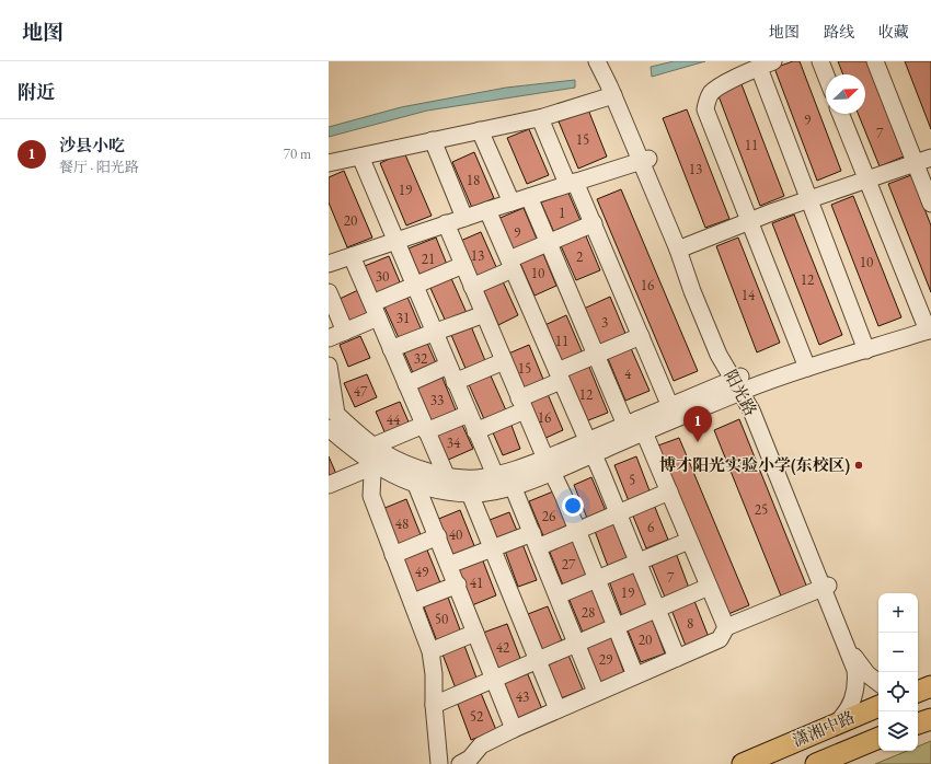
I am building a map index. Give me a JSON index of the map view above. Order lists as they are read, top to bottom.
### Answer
{
  "streets": {
    "main road": ["潇湘中路"],
    "street": ["阳光路"]
  },
  "crossings": [
    ["阳光路", "潇湘中路"]
  ],
  "places": ["博才阳光实验小学(东校区)"],
  "house_numbers": [
    "9",
    "7",
    "15",
    "11",
    "13",
    "18",
    "19",
    "1",
    "20",
    "9",
    "13",
    "2",
    "21",
    "10",
    "10",
    "30",
    "12",
    "16",
    "14",
    "31",
    "3",
    "11",
    "32",
    "15",
    "4",
    "47",
    "12",
    "33",
    "16",
    "44",
    "34",
    "5",
    "25",
    "26",
    "48",
    "6",
    "40",
    "27",
    "49",
    "7",
    "41",
    "19",
    "28",
    "50",
    "8",
    "20",
    "42",
    "29",
    "43",
    "52"
  ],
  "north": "top right",
  "page": {
    "header": "地图",
    "nav": ["地图", "路线", "收藏"],
    "heading": "附近",
    "list": [
      {
        "mark": "1",
        "name": "沙县小吃",
        "note": "餐厅 · 阳光路",
        "value": "70 m"
      }
    ],
    "pins": "1",
    "map_buttons": ["+", "−"]
  }
}
